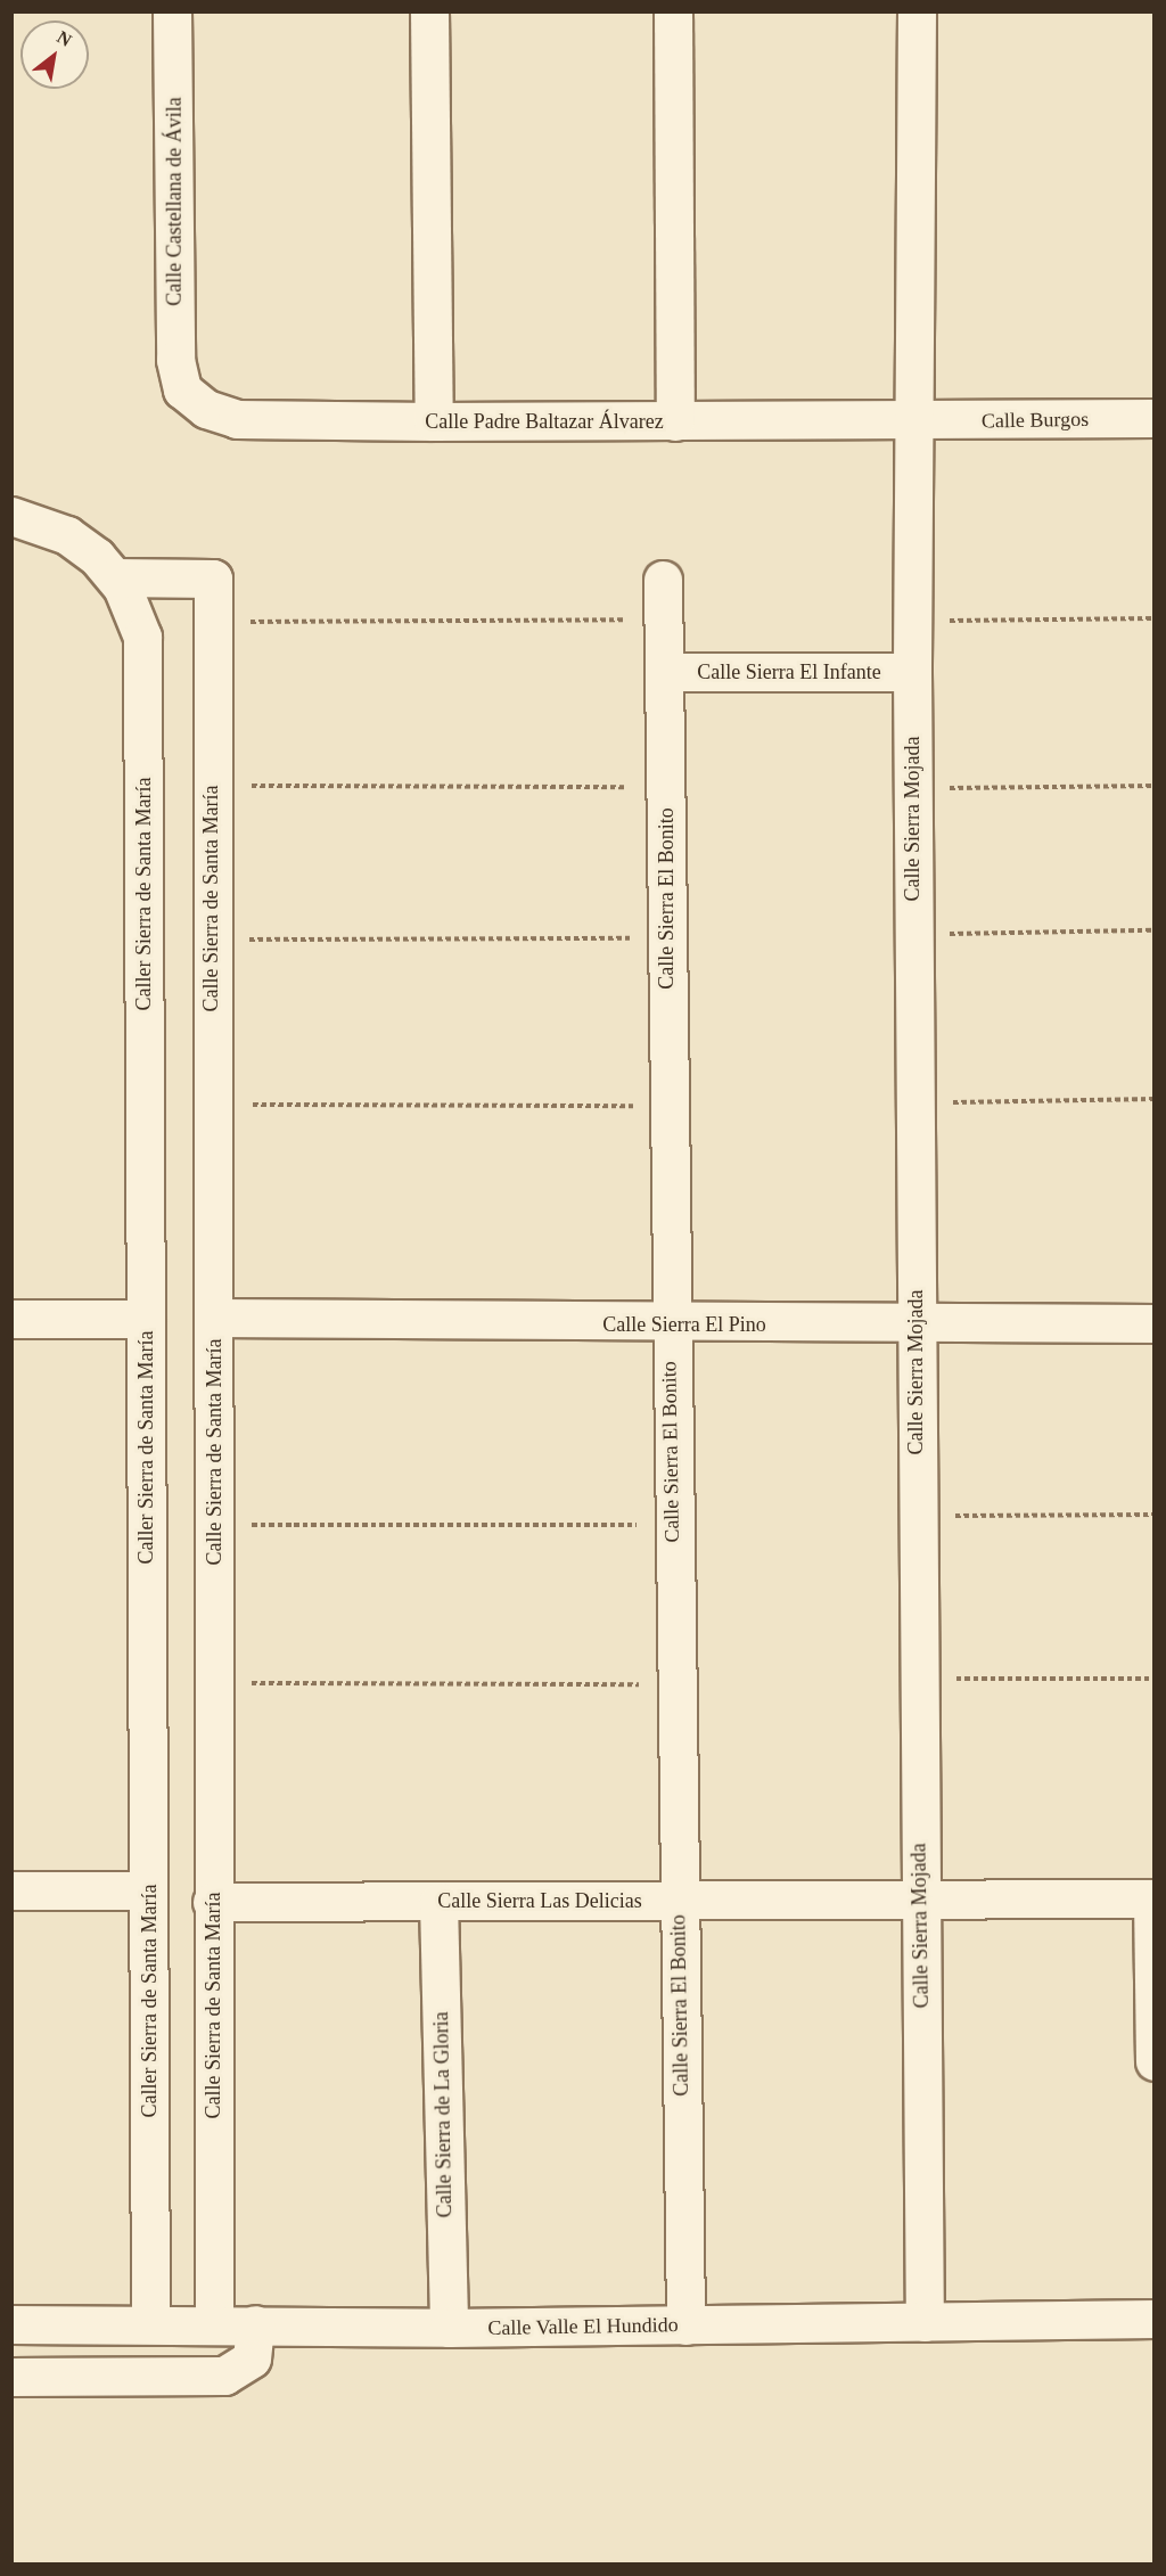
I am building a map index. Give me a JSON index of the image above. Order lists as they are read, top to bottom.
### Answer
{
  "streets": {
    "street": [
      "Calle Castellana de Ávila",
      "Calle Burgos",
      "Calle Padre Baltazar Álvarez",
      "Calle Sierra El Infante",
      "Calle Sierra Mojada",
      "Caller Sierra de Santa María",
      "Calle Sierra de Santa María",
      "Calle Sierra El Bonito",
      "Calle Sierra El Pino",
      "Calle Sierra Las Delicias",
      "Calle Sierra de La Gloria",
      "Calle Valle El Hundido"
    ]
  },
  "crossings": [
    ["Calle Castellana de Ávila", "Calle Padre Baltazar Álvarez"],
    ["Calle Burgos", "Calle Padre Baltazar Álvarez"],
    ["Calle Burgos", "Calle Sierra Mojada"],
    ["Calle Padre Baltazar Álvarez", "Calle Sierra Mojada"],
    ["Calle Sierra El Infante", "Calle Sierra Mojada"],
    ["Calle Sierra El Infante", "Calle Sierra El Bonito"],
    ["Calle Sierra Mojada", "Calle Sierra El Pino"],
    ["Calle Sierra Mojada", "Calle Sierra Las Delicias"],
    ["Calle Sierra Mojada", "Calle Valle El Hundido"],
    ["Caller Sierra de Santa María", "Calle Sierra de Santa María"],
    ["Caller Sierra de Santa María", "Calle Valle El Hundido"],
    ["Calle Sierra de Santa María", "Calle Sierra El Pino"],
    ["Calle Sierra de Santa María", "Calle Sierra Las Delicias"],
    ["Calle Sierra de Santa María", "Calle Valle El Hundido"],
    ["Calle Sierra El Bonito", "Calle Sierra El Pino"],
    ["Calle Sierra El Bonito", "Calle Sierra Las Delicias"],
    ["Calle Sierra El Bonito", "Calle Valle El Hundido"],
    ["Calle Sierra Las Delicias", "Calle Sierra de La Gloria"],
    ["Calle Sierra de La Gloria", "Calle Valle El Hundido"]
  ],
  "north": "top right"
}
